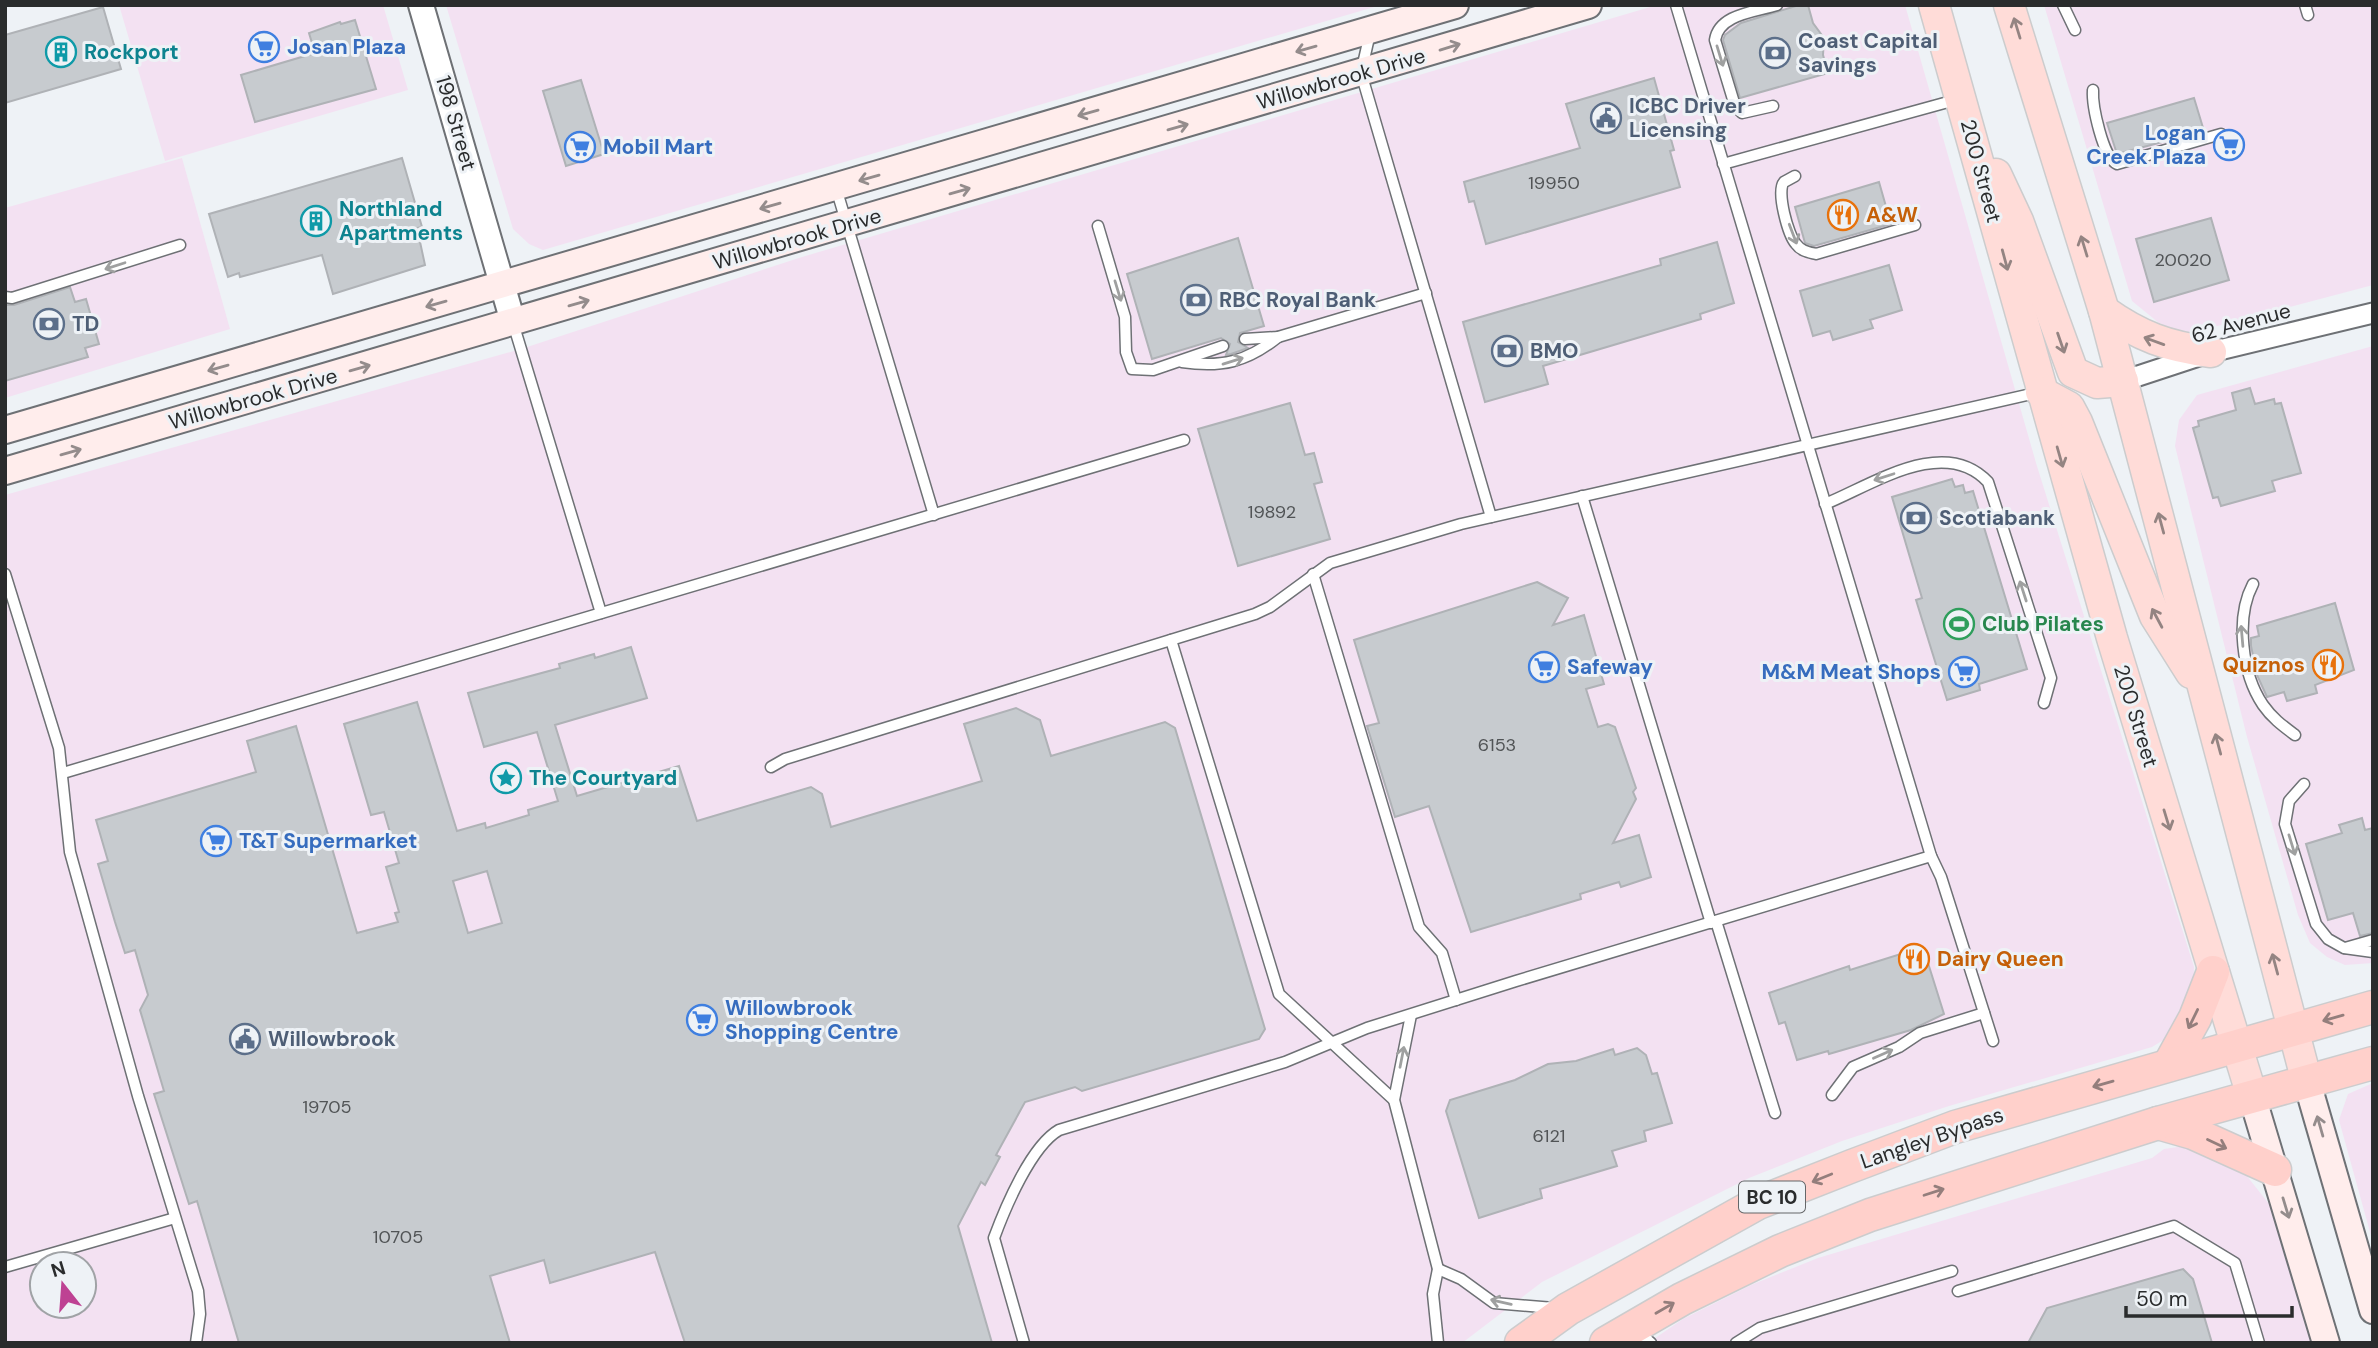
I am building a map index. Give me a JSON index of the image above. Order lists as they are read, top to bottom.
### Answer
{
  "streets": {
    "highway": ["Langley Bypass", "BC 10"],
    "main road": ["Willowbrook Drive", "200 Street"],
    "street": ["198 Street", "62 Avenue"]
  },
  "crossings": [
    ["Willowbrook Drive", "198 Street"],
    ["200 Street", "Langley Bypass"],
    ["200 Street", "BC 10"]
  ],
  "places": {
    "supermarket": [
      "Josan Plaza",
      "Logan Creek Plaza",
      "Mobil Mart",
      "Safeway",
      "M&M Meat Shops",
      "T&T Supermarket",
      "Willowbrook Shopping Centre"
    ],
    "building": ["Rockport", "Northland Apartments"],
    "bank": [
      "Coast Capital Savings",
      "RBC Royal Bank",
      "TD",
      "BMO",
      "Scotiabank"
    ],
    "public building": ["ICBC Driver Licensing", "Willowbrook"],
    "restaurant": ["A&W", "Quiznos", "Dairy Queen"],
    "sports": ["Club Pilates"],
    "place": ["The Courtyard"]
  },
  "house_numbers": [
    "19950",
    "20020",
    "19892",
    "6153",
    "19705",
    "6121",
    "10705"
  ],
  "scale_bar": "50 m",
  "north": "top"
}
